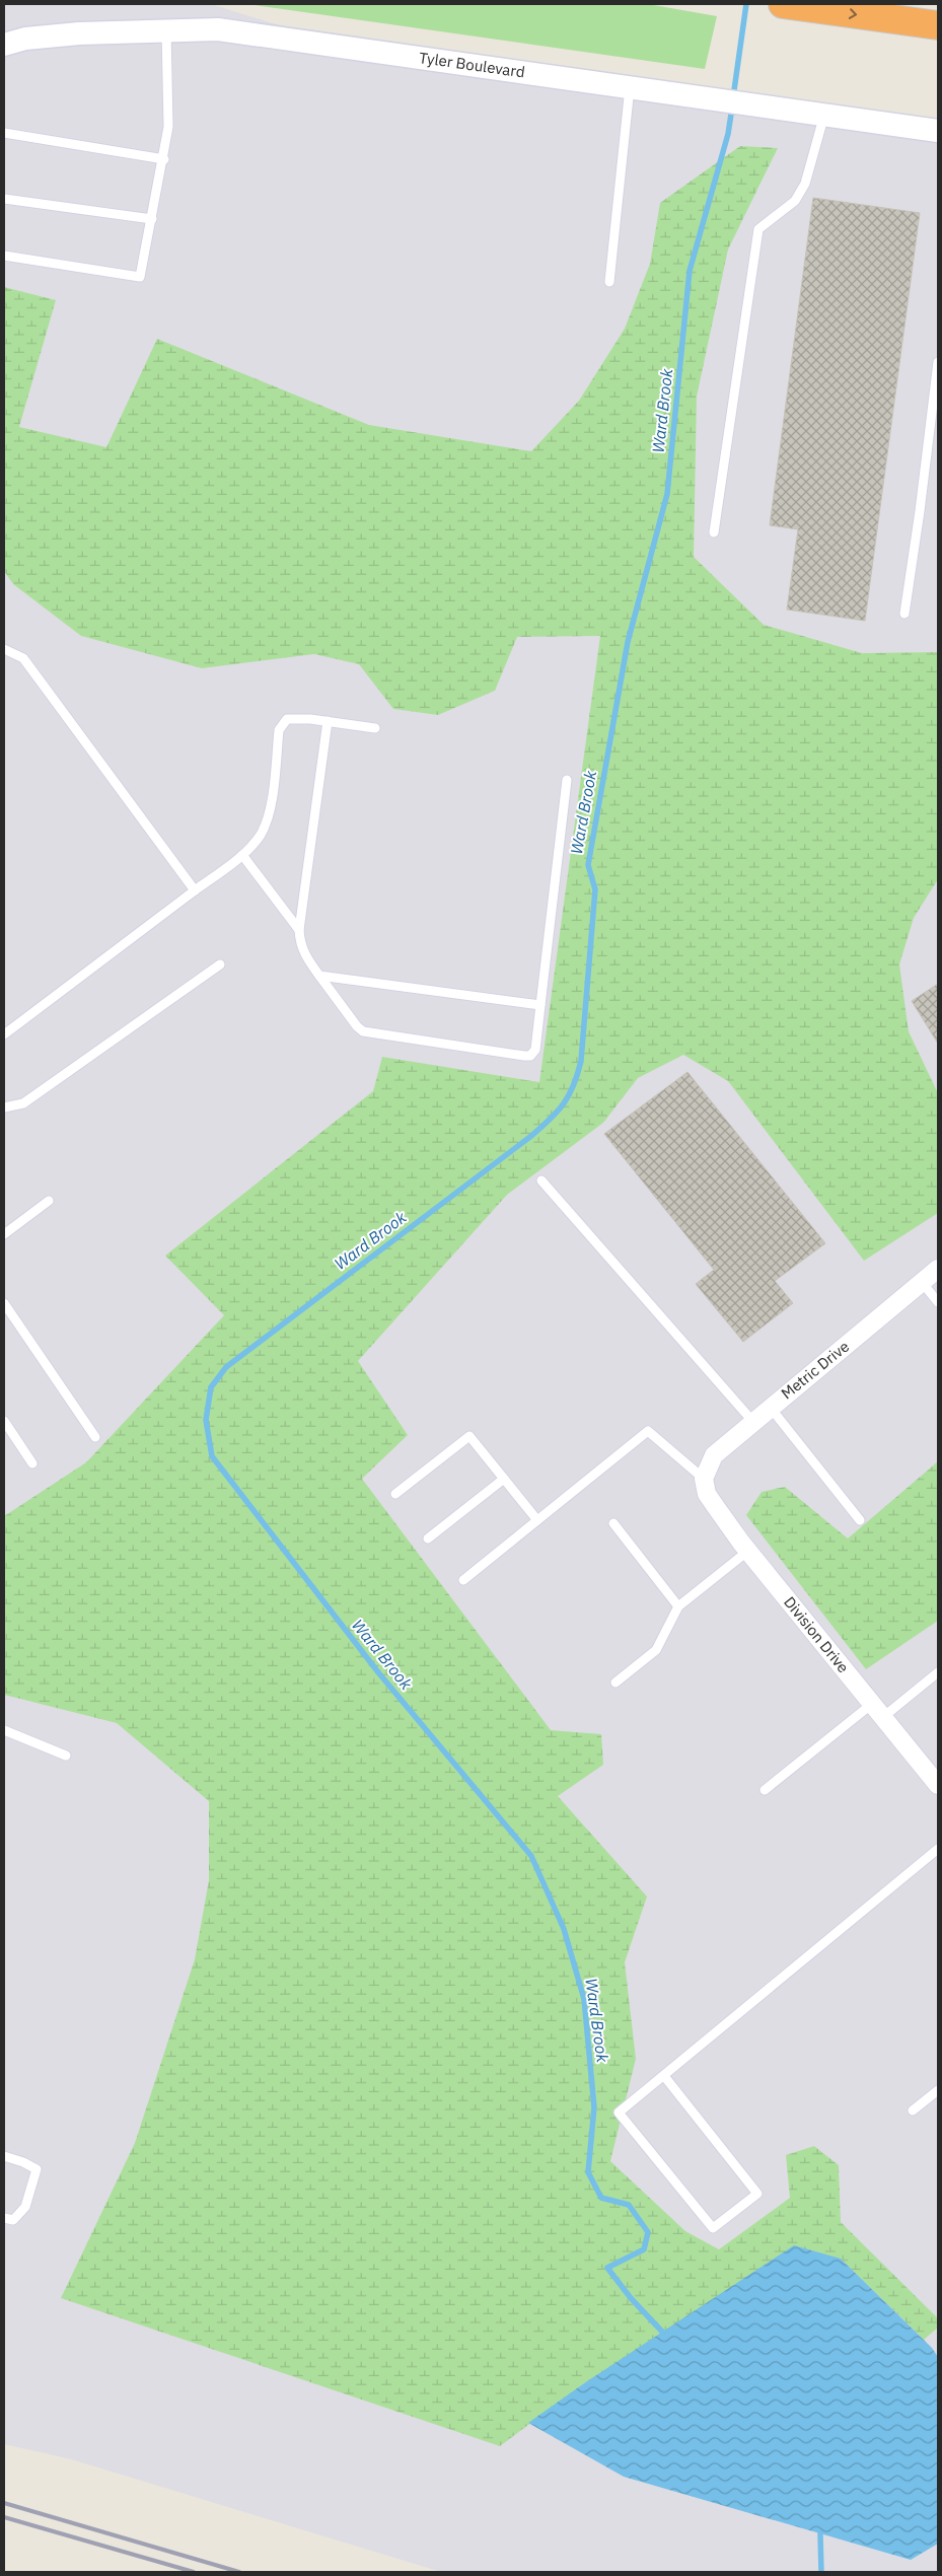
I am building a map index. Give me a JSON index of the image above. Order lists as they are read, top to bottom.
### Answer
{
  "streets": {
    "street": ["Tyler Boulevard", "Metric Drive", "Division Drive"]
  },
  "crossings": [
    ["Metric Drive", "Division Drive"]
  ],
  "water": ["Ward Brook"]
}
